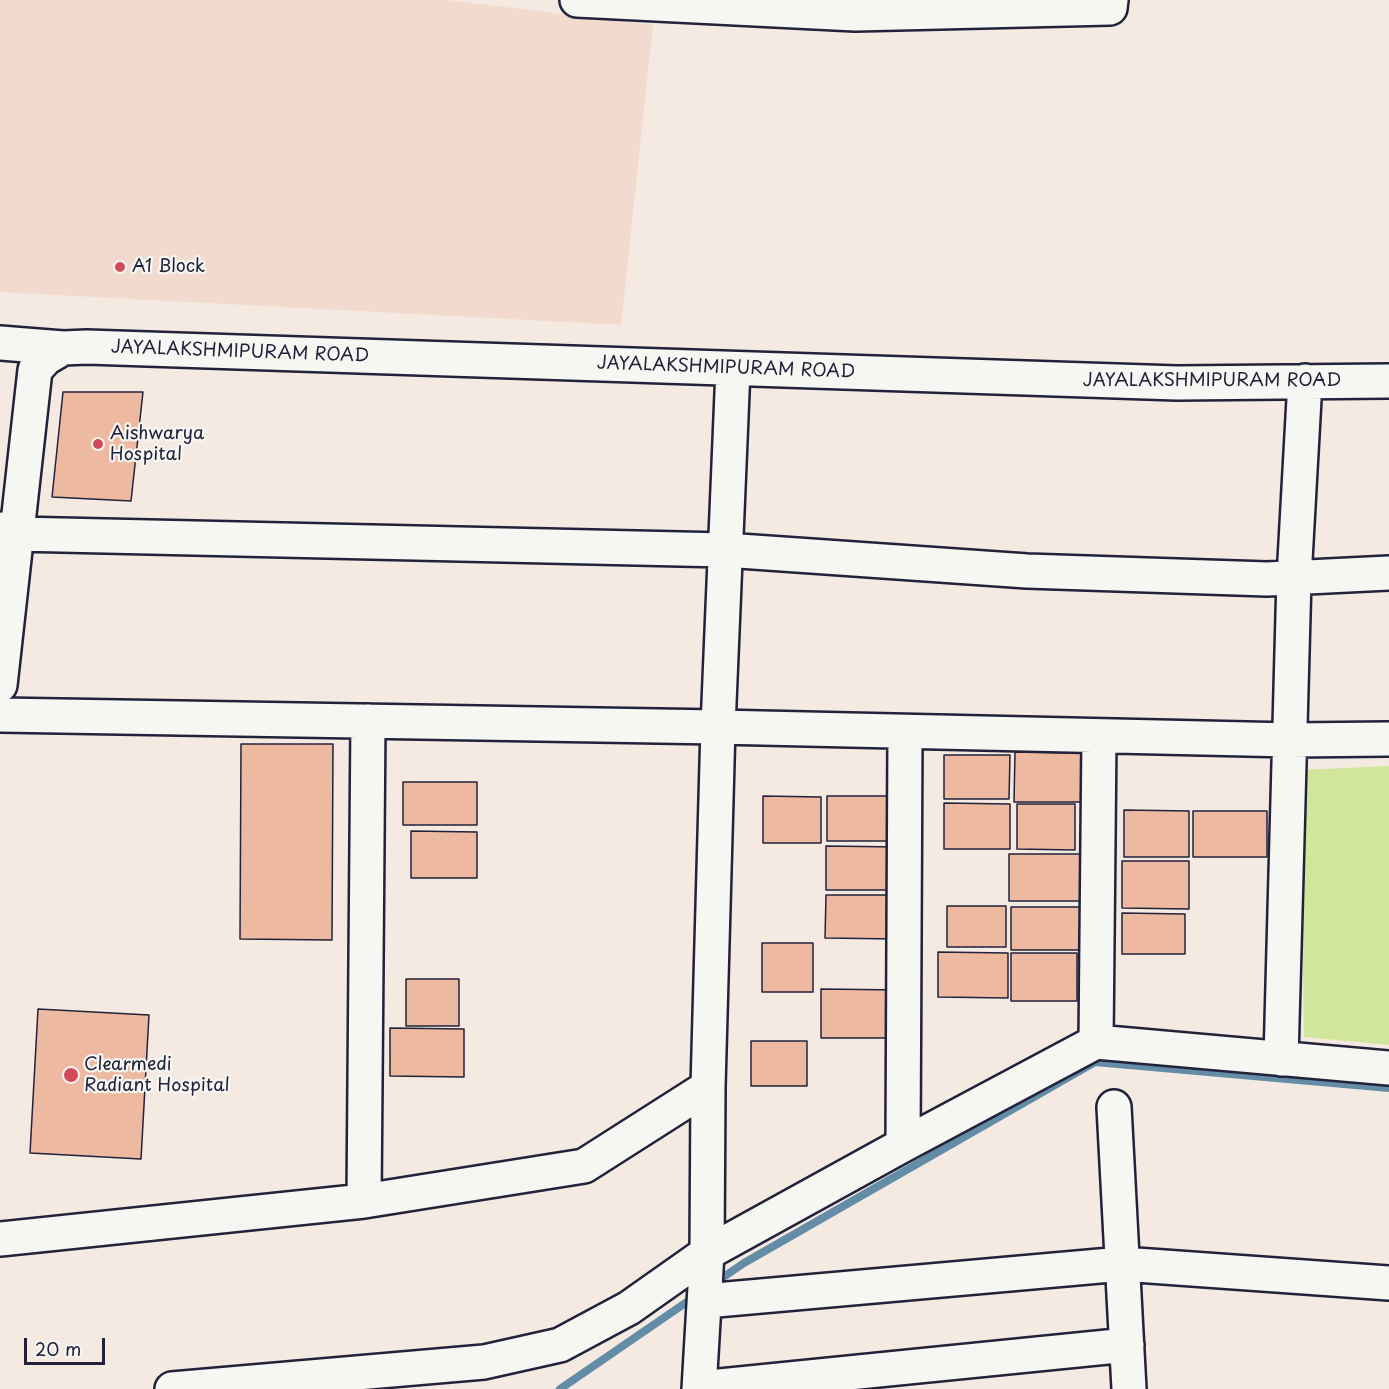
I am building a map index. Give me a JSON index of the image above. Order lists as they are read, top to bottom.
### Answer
{
  "streets": {
    "street": ["JAYALAKSHMIPURAM ROAD"]
  },
  "places": ["A1 Block", "Aishwarya Hospital", "Clearmedi Radiant Hospital"],
  "scale_bar": "20 m"
}
